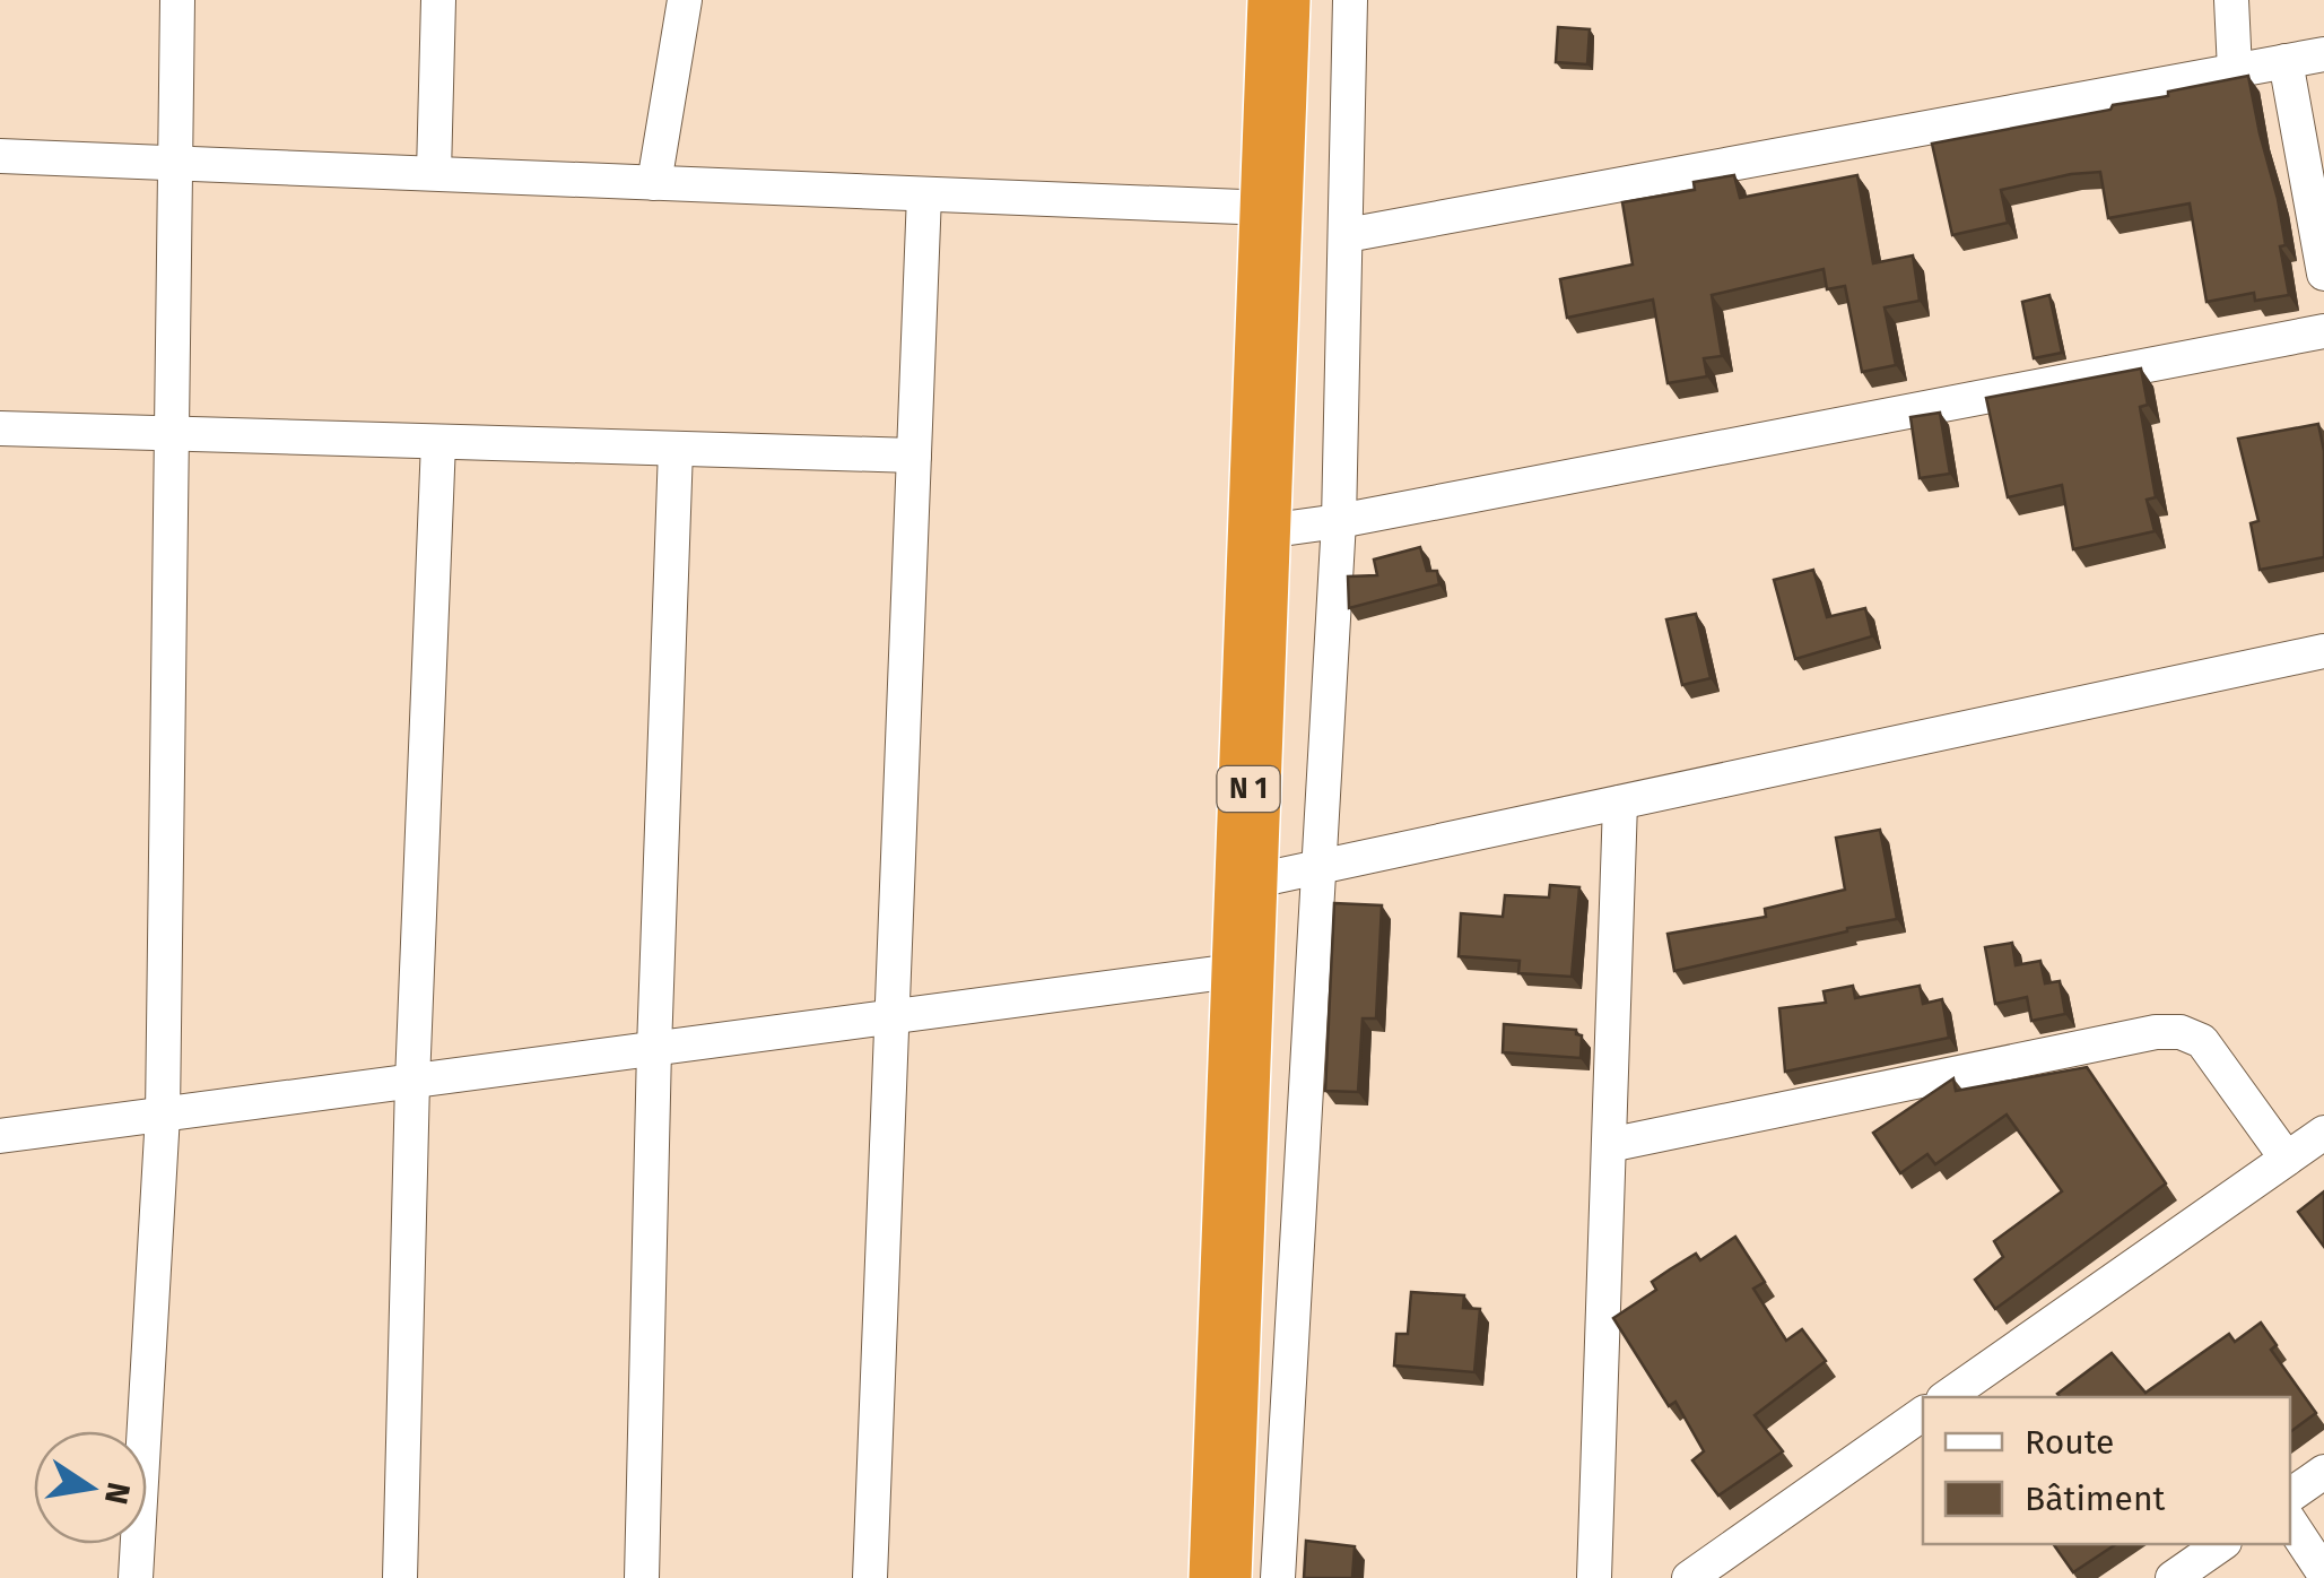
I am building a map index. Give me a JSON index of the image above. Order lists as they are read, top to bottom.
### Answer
{
  "streets": {
    "highway": ["N 1"]
  },
  "legend": ["Route", "Bâtiment"],
  "north": "right"
}
